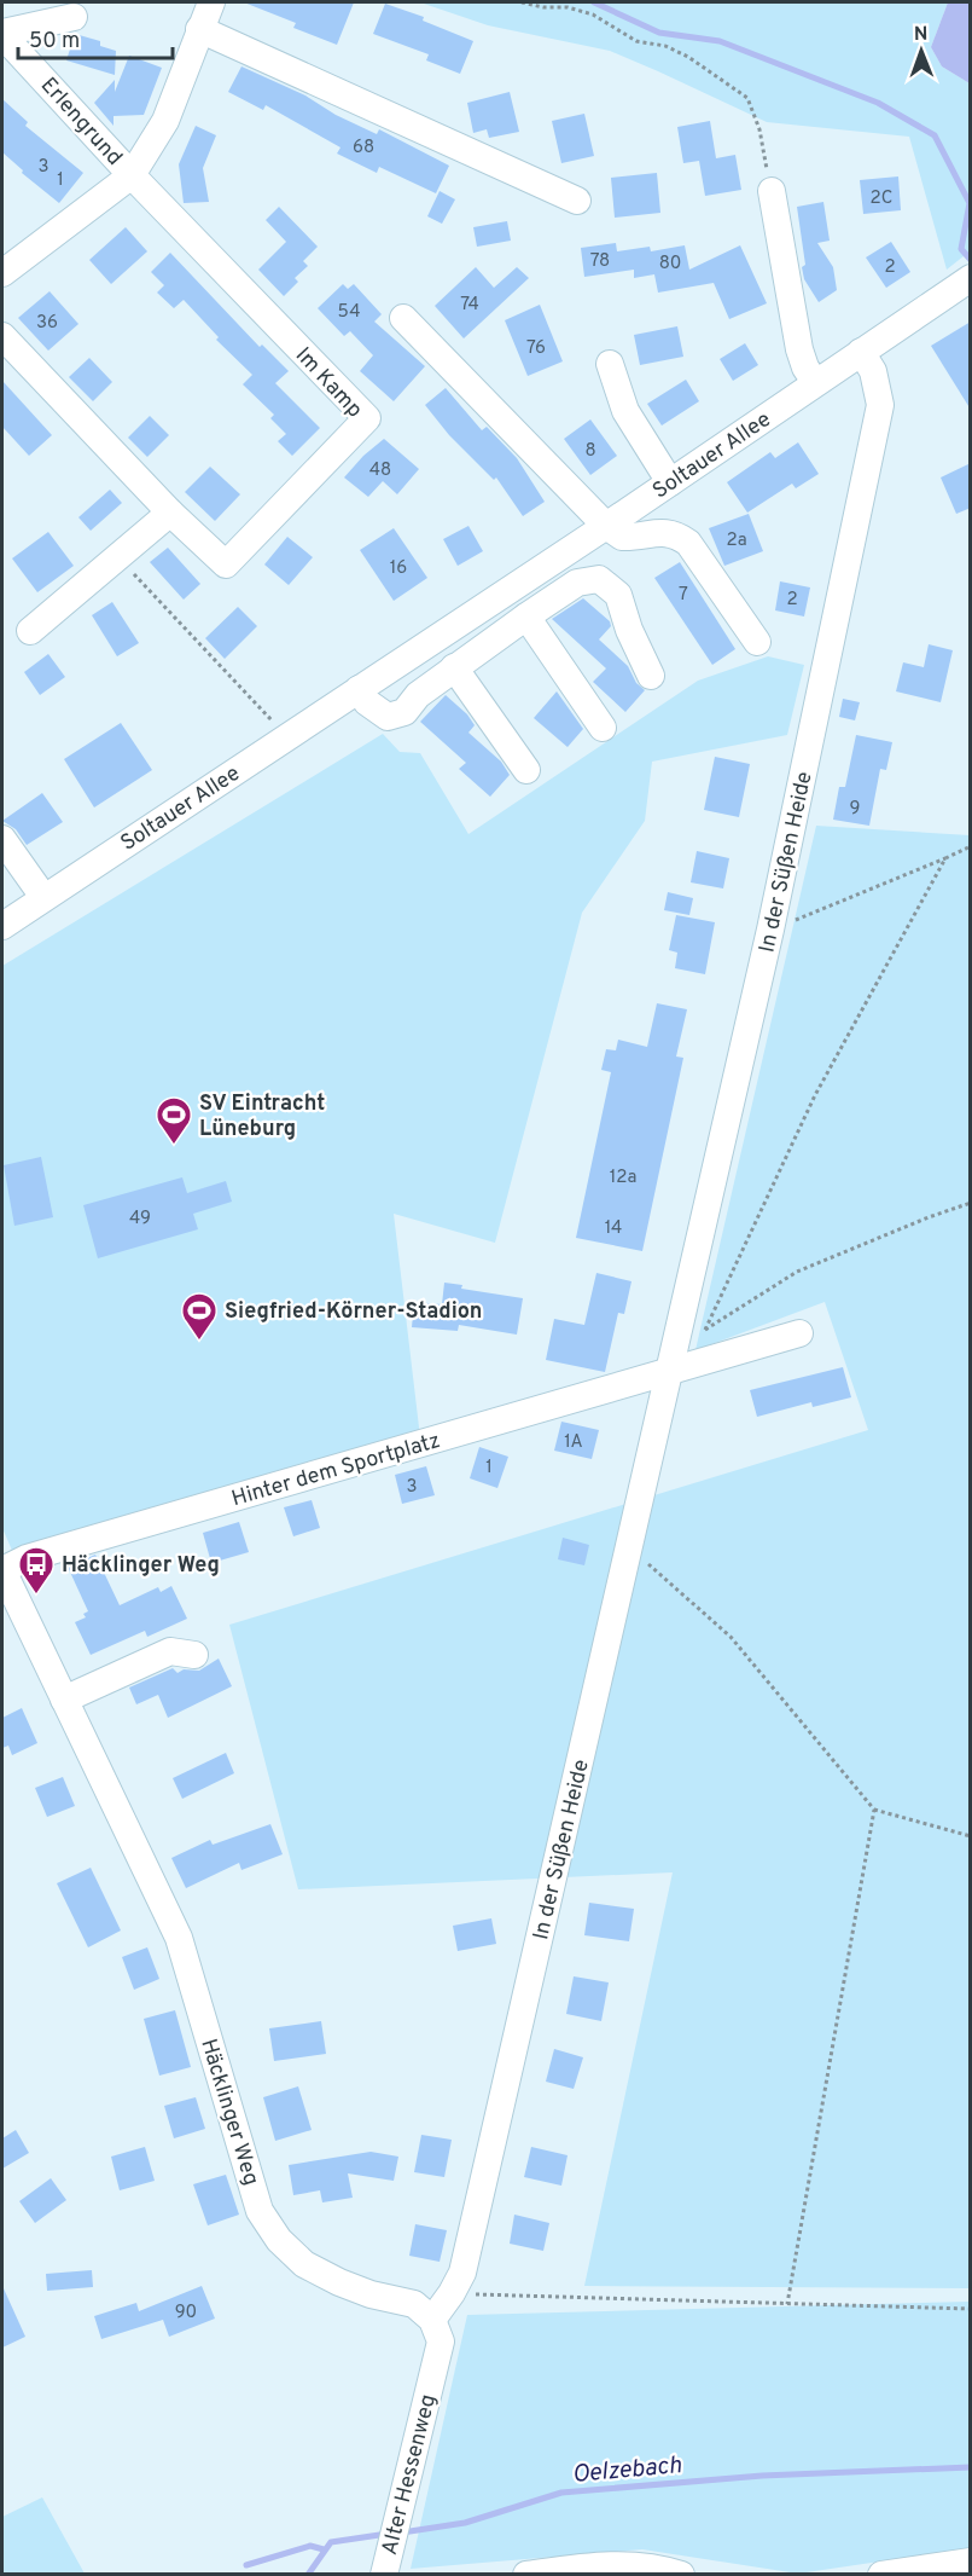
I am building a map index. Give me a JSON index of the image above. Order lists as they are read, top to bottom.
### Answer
{
  "streets": {
    "street": [
      "Erlengrund",
      "Im Kamp",
      "Soltauer Allee",
      "In der Süßen Heide",
      "Hinter dem Sportplatz",
      "Häcklinger Weg",
      "Alter Hessenweg"
    ]
  },
  "crossings": [
    ["Erlengrund", "Im Kamp"],
    ["Soltauer Allee", "In der Süßen Heide"],
    ["In der Süßen Heide", "Hinter dem Sportplatz"],
    ["In der Süßen Heide", "Häcklinger Weg"],
    ["In der Süßen Heide", "Alter Hessenweg"],
    ["Hinter dem Sportplatz", "Häcklinger Weg"],
    ["Häcklinger Weg", "Alter Hessenweg"]
  ],
  "water": ["Oelzebach"],
  "places": {
    "sports": ["SV Eintracht Lüneburg", "Siegfried-Körner-Stadion"],
    "bus stop": ["Häcklinger Weg"]
  },
  "house_numbers": [
    "68",
    "3",
    "1",
    "2C",
    "78",
    "80",
    "2",
    "74",
    "54",
    "36",
    "76",
    "8",
    "48",
    "2a",
    "16",
    "7",
    "2",
    "9",
    "12a",
    "49",
    "14",
    "1A",
    "1",
    "3",
    "90"
  ],
  "scale_bar": "50 m",
  "north": "top"
}
